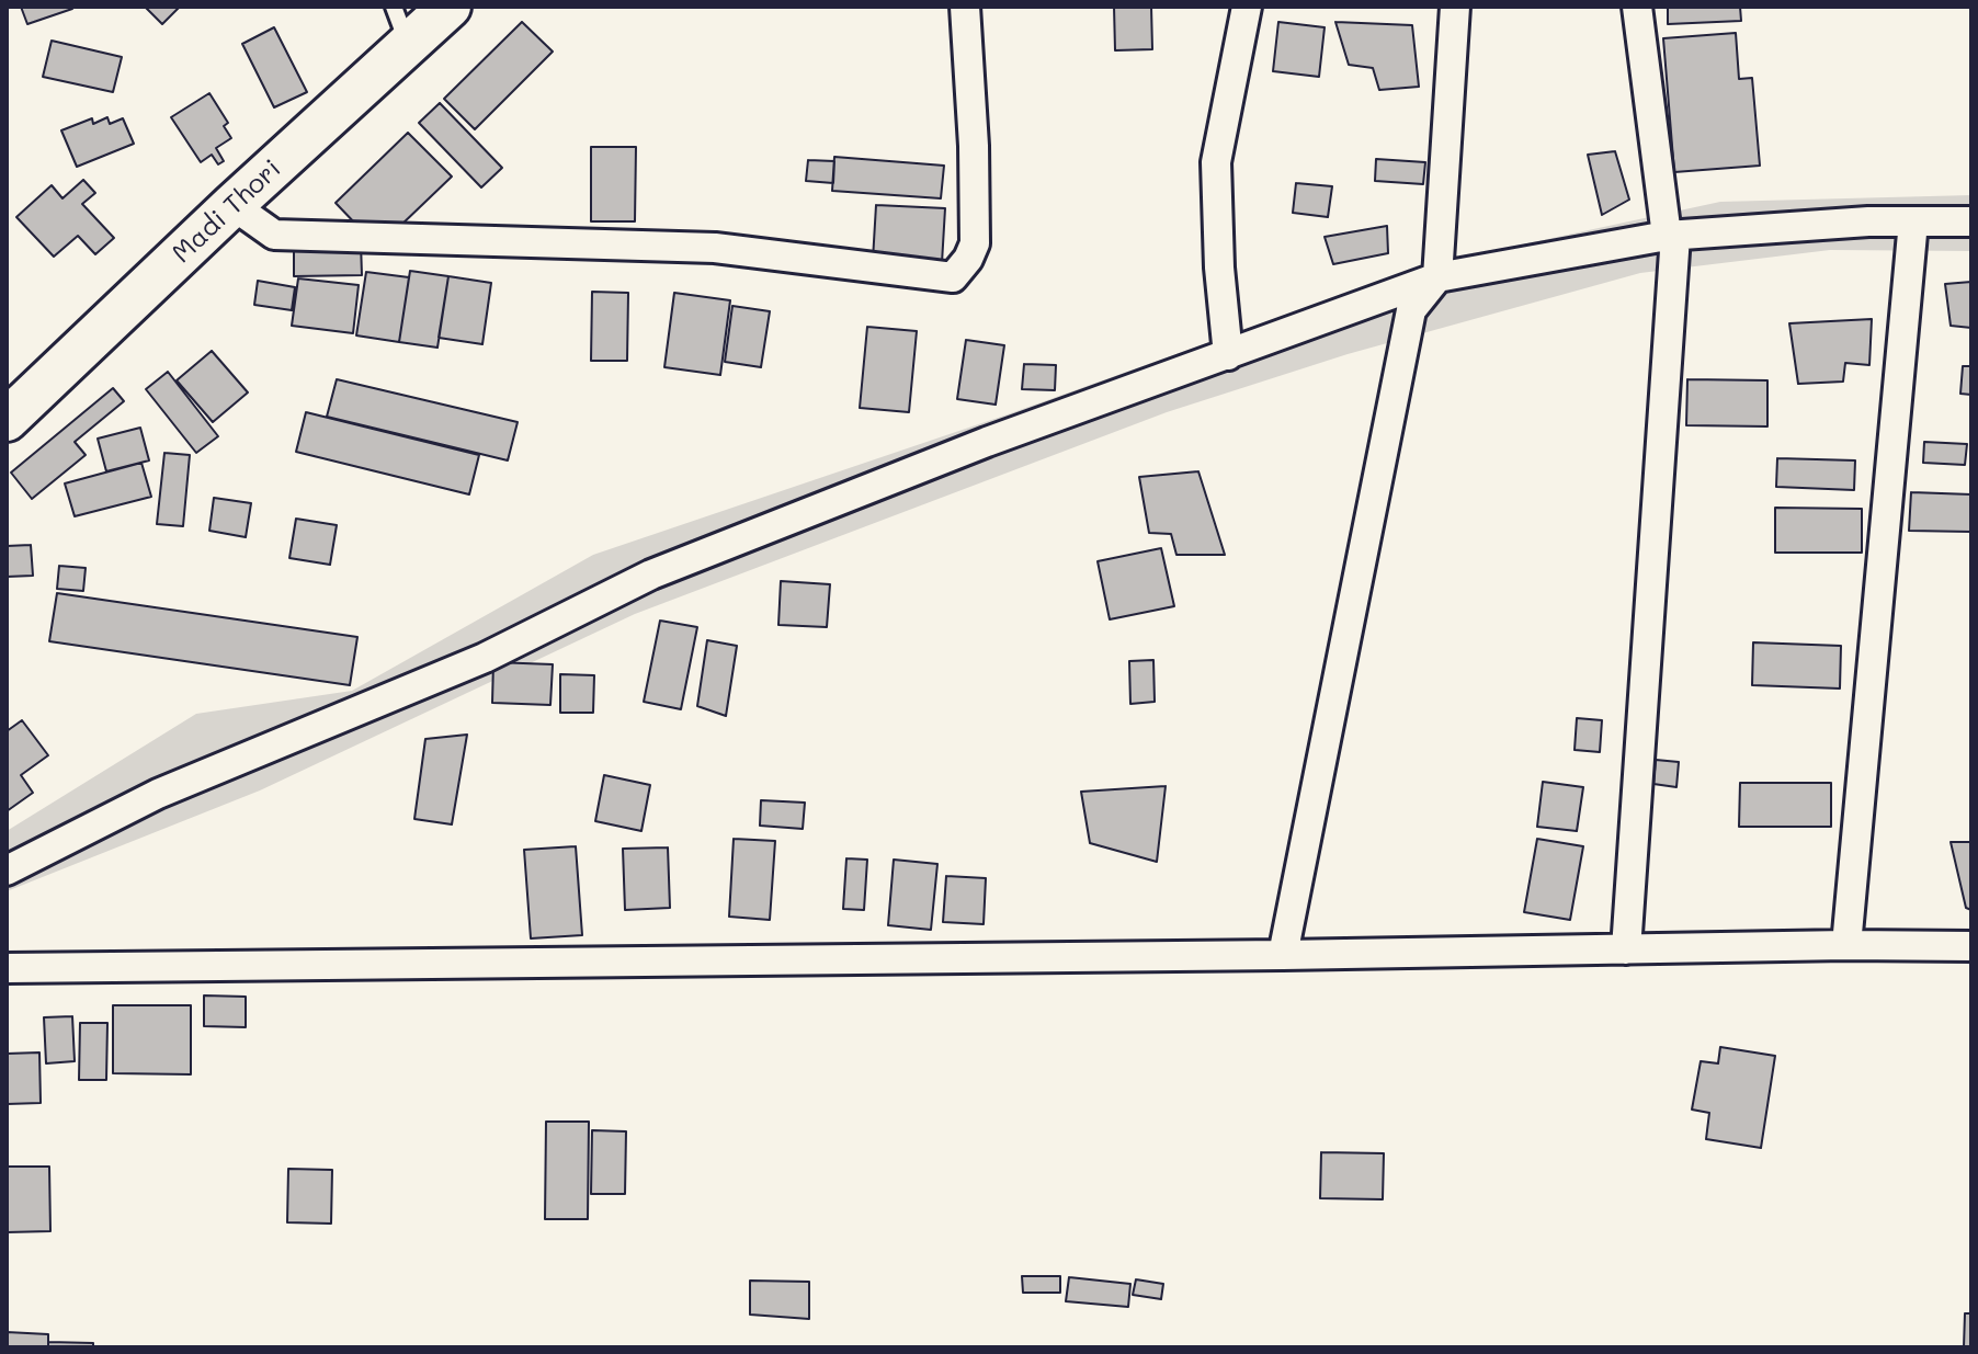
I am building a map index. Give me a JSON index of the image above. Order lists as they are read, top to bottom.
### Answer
{
  "streets": {
    "main road": ["Madi Thori"]
  }
}
